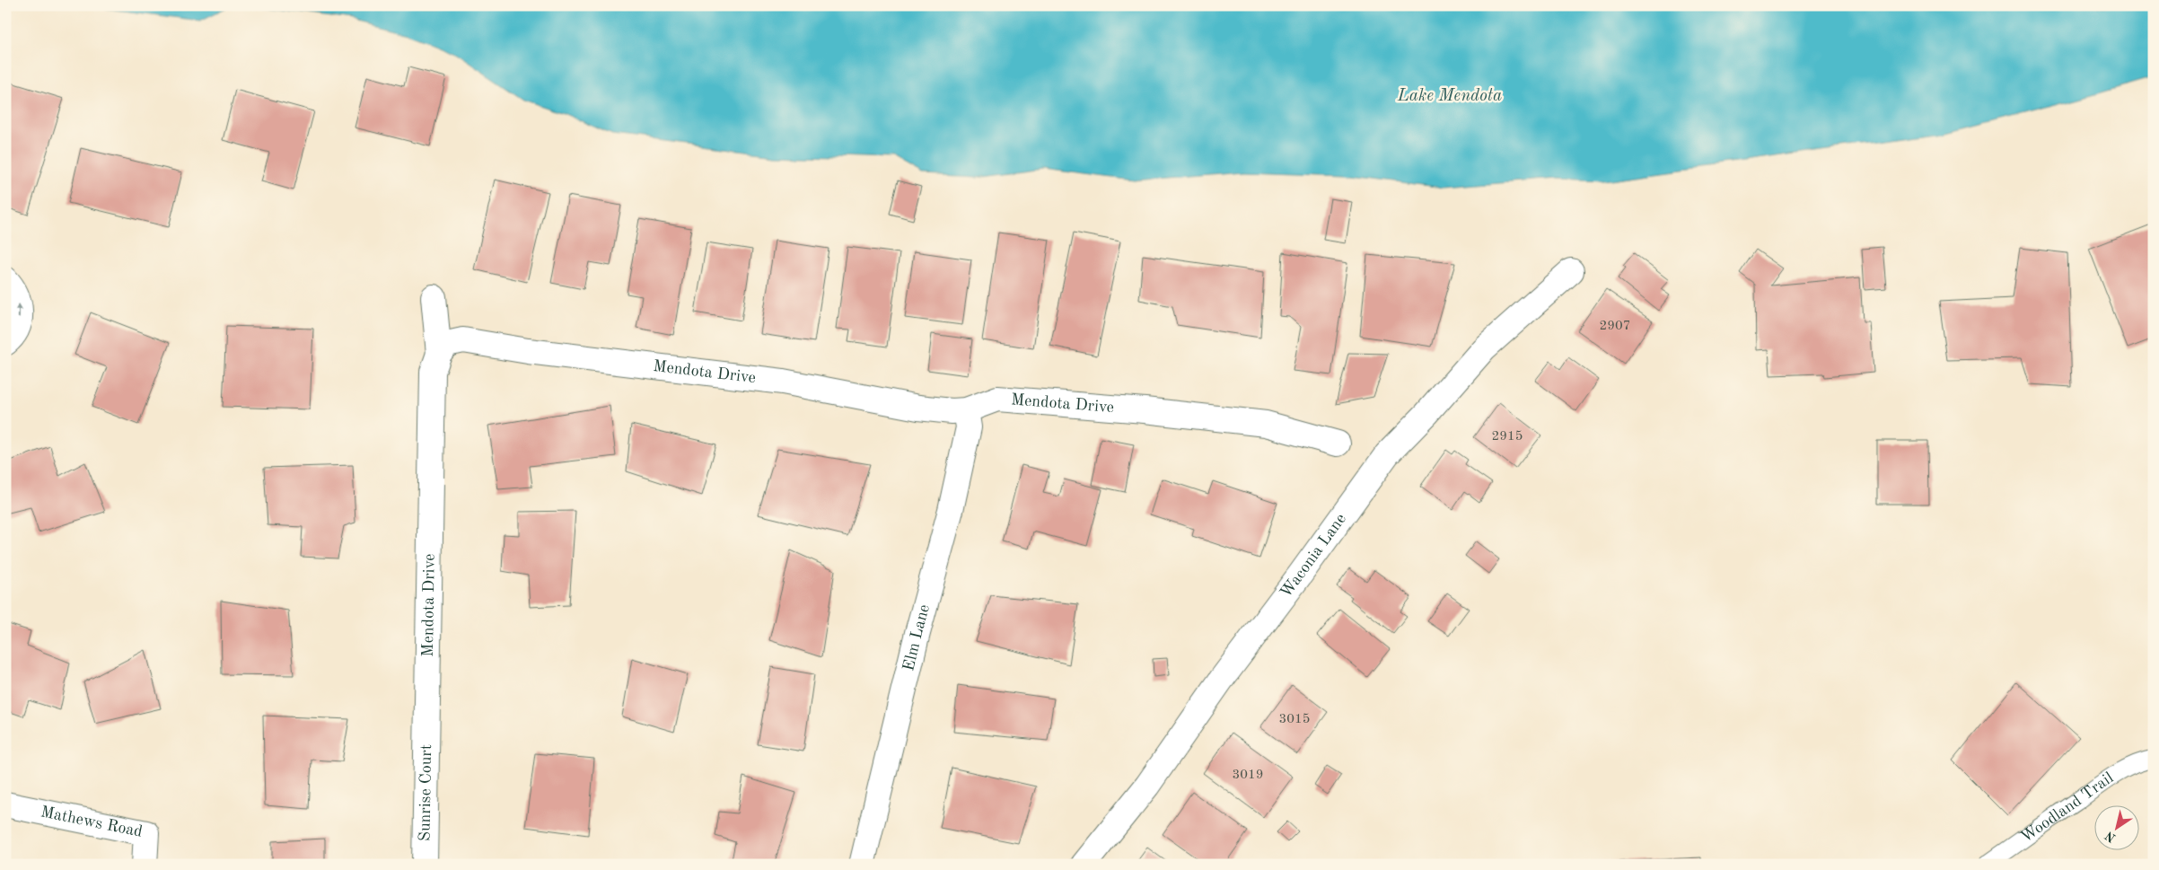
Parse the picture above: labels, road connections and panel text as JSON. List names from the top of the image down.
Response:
{
  "streets": {
    "street": [
      "Mendota Drive",
      "Waconia Lane",
      "Elm Lane",
      "Sunrise Court",
      "Mathews Road"
    ],
    "lane": ["Woodland Trail"]
  },
  "crossings": [
    ["Mendota Drive", "Elm Lane"],
    ["Mendota Drive", "Sunrise Court"]
  ],
  "water": ["Lake Mendota"],
  "house_numbers": [
    "2907",
    "2915",
    "3015",
    "3019"
  ],
  "north": "bottom left"
}
